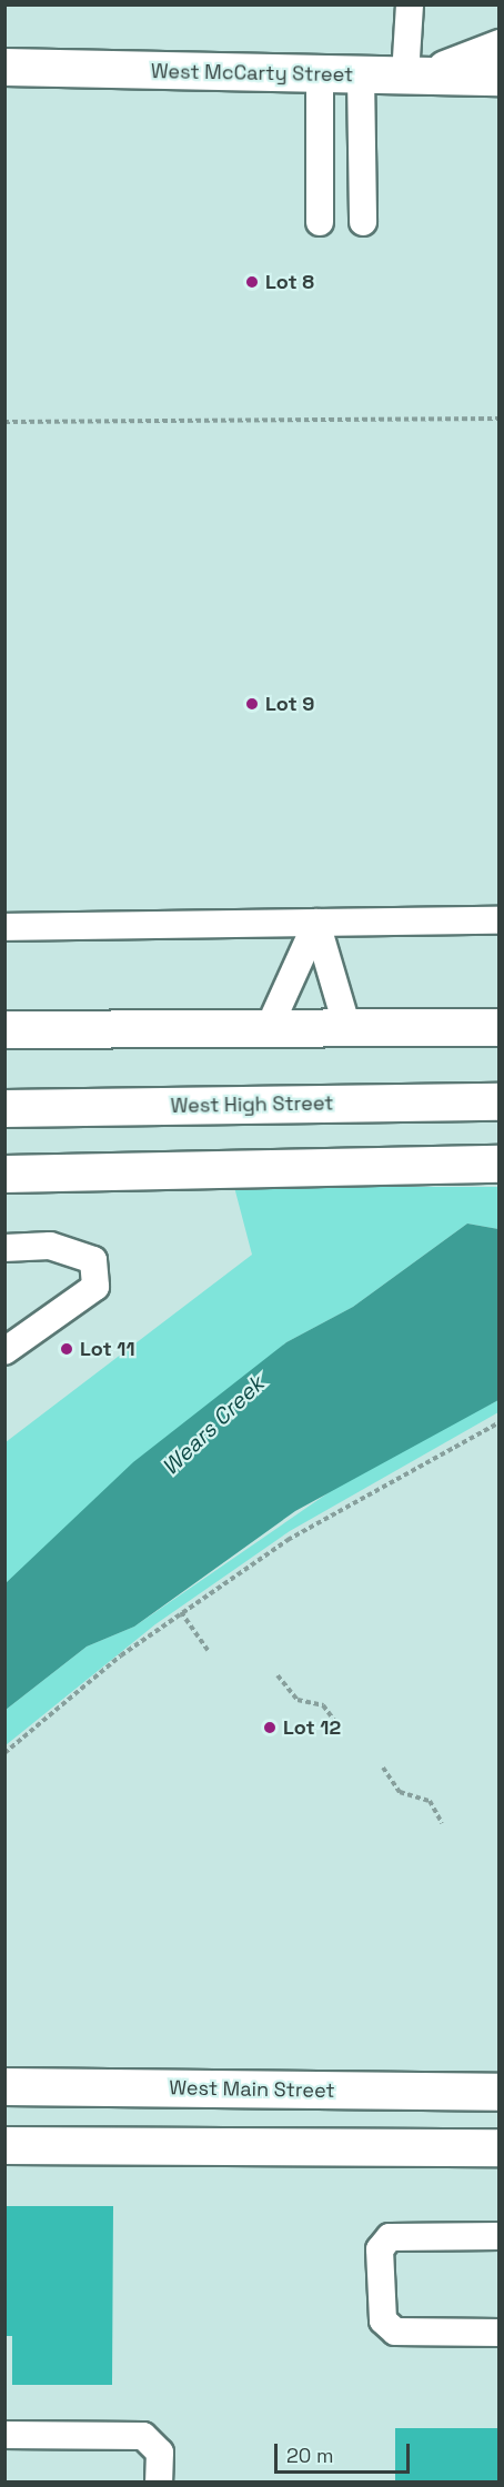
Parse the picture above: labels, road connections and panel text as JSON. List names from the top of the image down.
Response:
{
  "streets": {
    "street": ["West McCarty Street", "West High Street", "West Main Street"]
  },
  "water": ["Wears Creek"],
  "places": [
    "Lot 8",
    "Lot 9",
    "Lot 11",
    "Lot 12"
  ],
  "scale_bar": "20 m"
}
